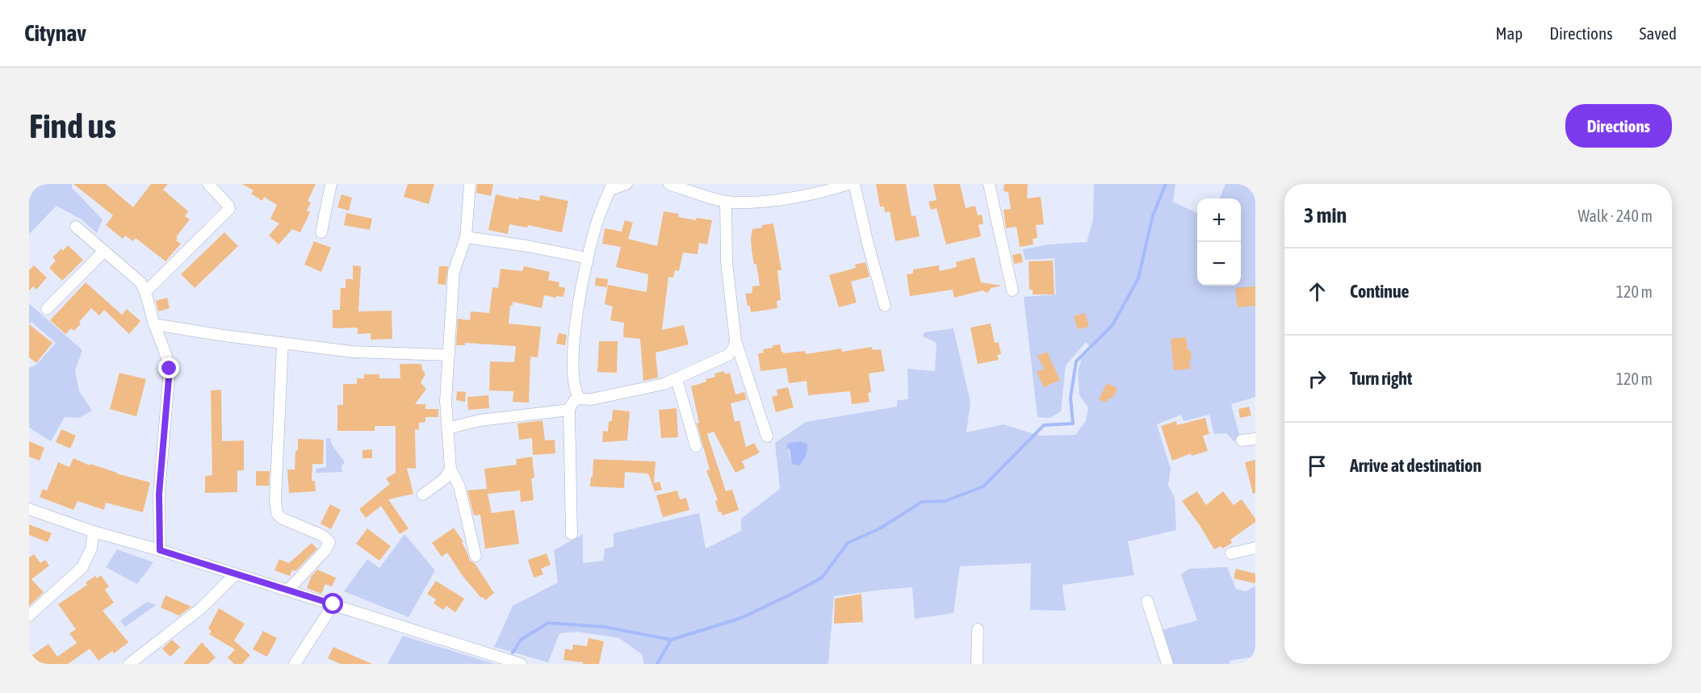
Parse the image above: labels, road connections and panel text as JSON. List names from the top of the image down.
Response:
{
  "page": {
    "header": "Citynav",
    "nav": ["Map", "Directions", "Saved"],
    "buttons": "Directions",
    "title": "Find us",
    "heading": ["3 min", "Walk · 240 m"],
    "map_buttons": ["+", "−"],
    "list": [
      ["Continue", "120 m"],
      ["Turn right", "120 m"],
      "Arrive at destination"
    ]
  }
}
